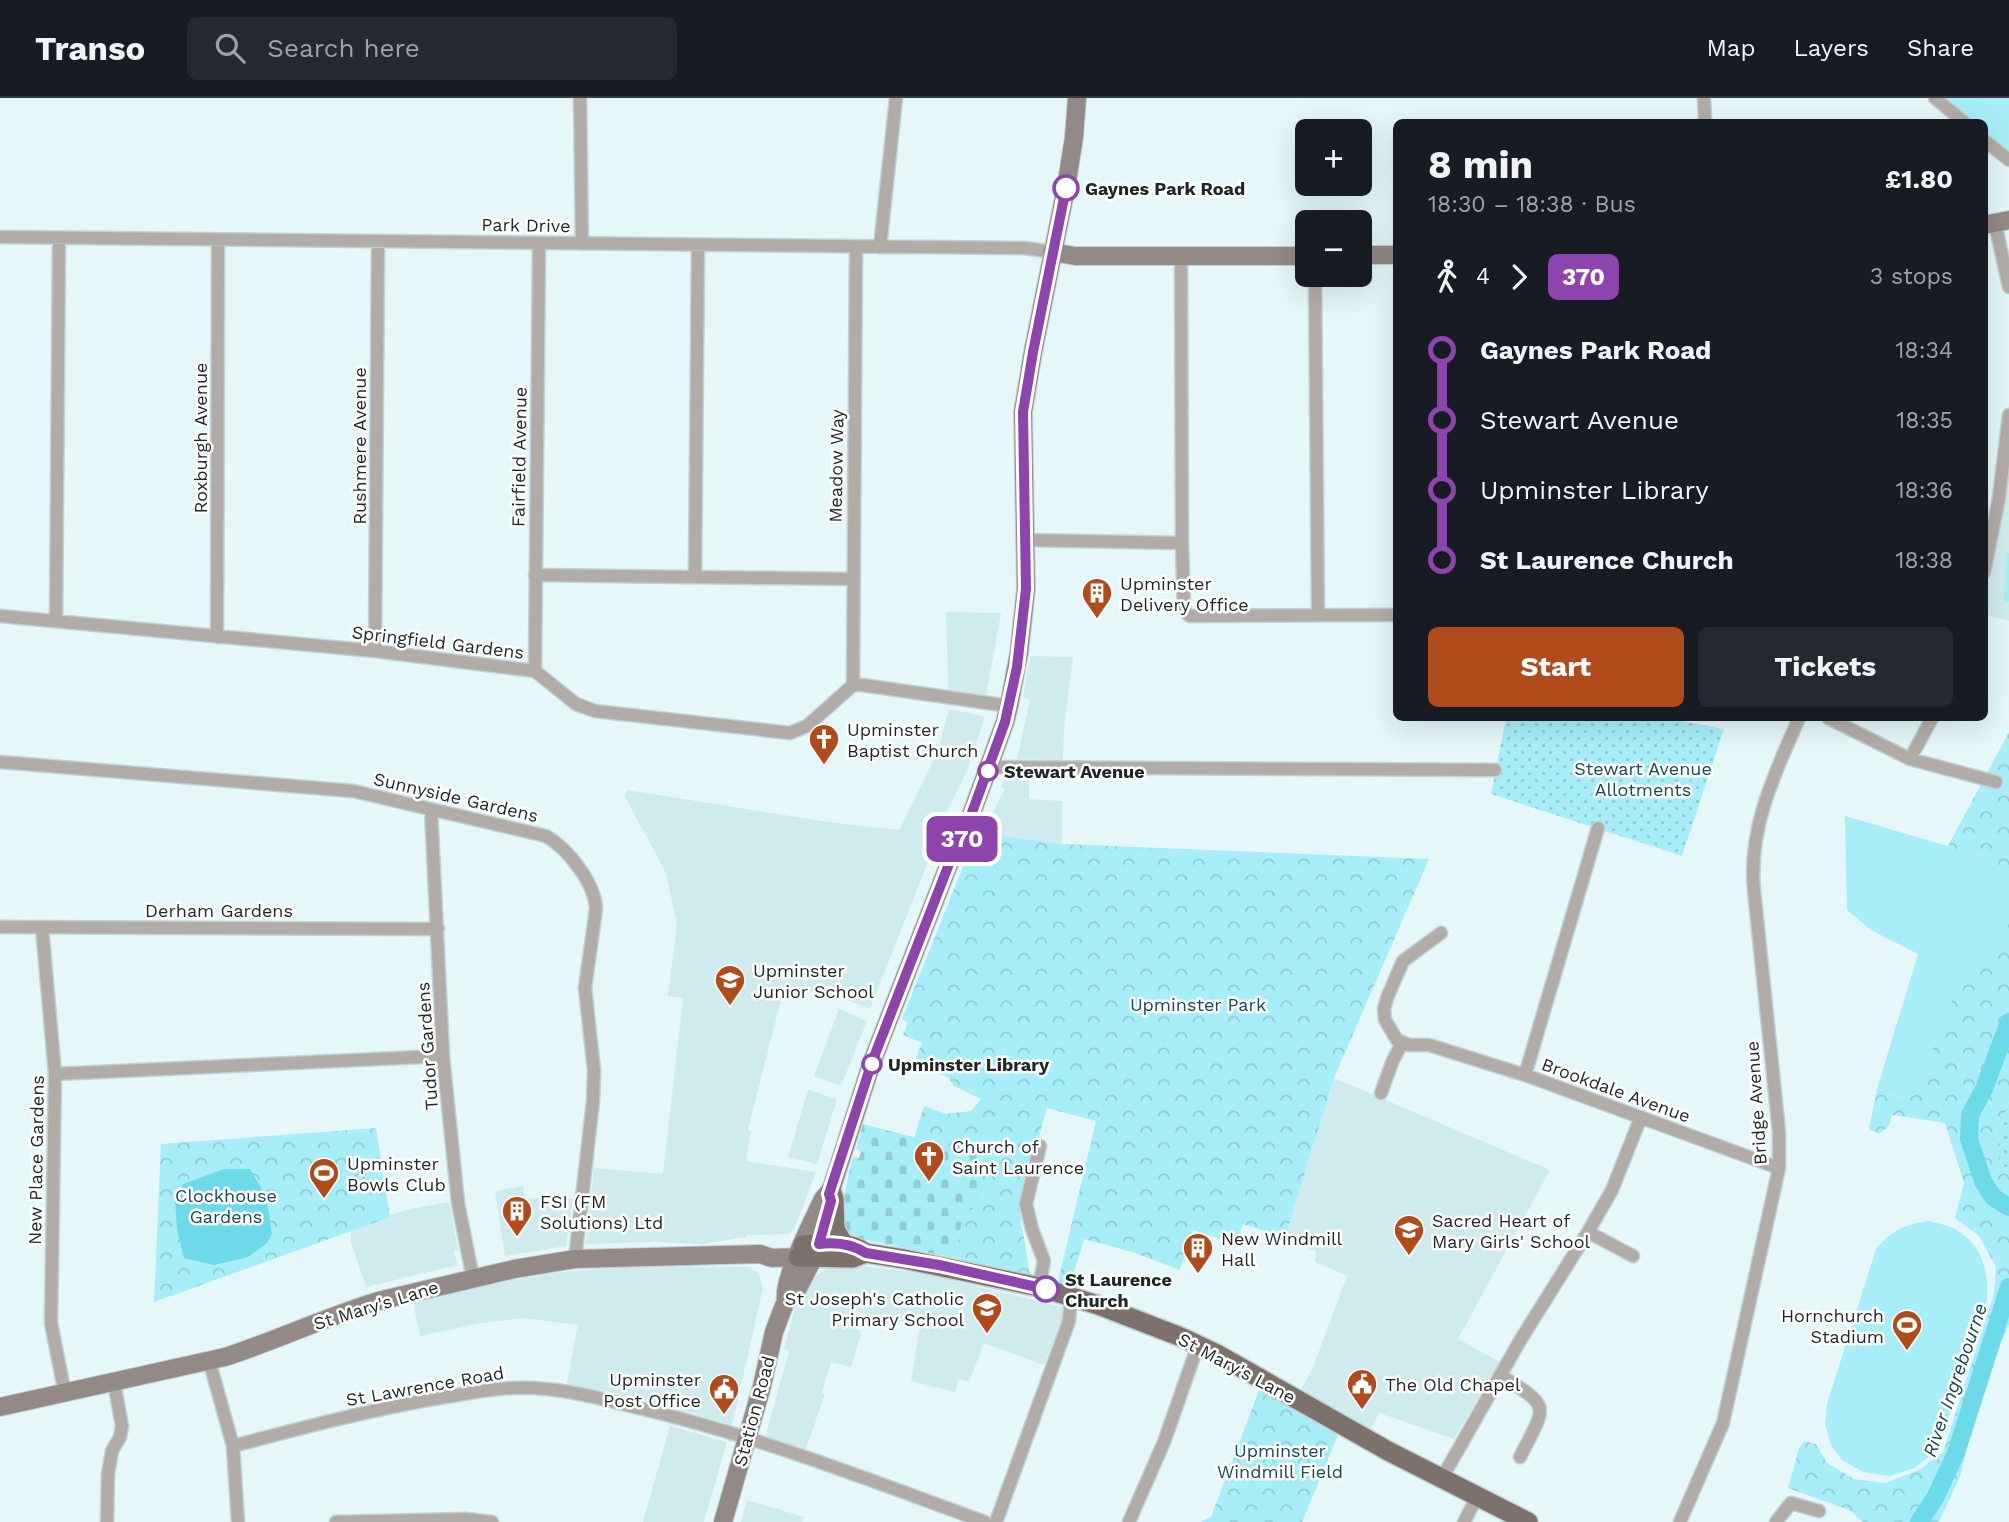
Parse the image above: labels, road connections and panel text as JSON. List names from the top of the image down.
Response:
{
  "streets": {
    "main road": ["St Mary's Lane", "Station Road"],
    "street": [
      "Park Drive",
      "Roxburgh Avenue",
      "Rushmere Avenue",
      "Fairfield Avenue",
      "Meadow Way",
      "Springfield Gardens",
      "Sunnyside Gardens",
      "Derham Gardens",
      "Tudor Gardens",
      "Brookdale Avenue",
      "Bridge Avenue",
      "New Place Gardens",
      "St Lawrence Road"
    ]
  },
  "crossings": [
    ["Park Drive", "Roxburgh Avenue"],
    ["Park Drive", "Rushmere Avenue"],
    ["Park Drive", "Fairfield Avenue"],
    ["Park Drive", "Meadow Way"],
    ["Park Drive", "Station Road"],
    ["Roxburgh Avenue", "Springfield Gardens"],
    ["Rushmere Avenue", "Springfield Gardens"],
    ["Fairfield Avenue", "Springfield Gardens"],
    ["Meadow Way", "Springfield Gardens"],
    ["Sunnyside Gardens", "Tudor Gardens"],
    ["Sunnyside Gardens", "St Mary's Lane"],
    ["Derham Gardens", "Tudor Gardens"],
    ["Derham Gardens", "New Place Gardens"],
    ["Tudor Gardens", "St Mary's Lane"],
    ["Brookdale Avenue", "Bridge Avenue"],
    ["New Place Gardens", "St Mary's Lane"],
    ["St Mary's Lane", "Station Road"],
    ["St Lawrence Road", "Station Road"]
  ],
  "water": ["River Ingrebourne"],
  "parks": [
    "Stewart Avenue Allotments",
    "Upminster Park",
    "Clockhouse Gardens",
    "Upminster Windmill Field"
  ],
  "places": {
    "other": [
      "Gaynes Park Road",
      "Stewart Avenue",
      "Upminster Library",
      "St Laurence Church"
    ],
    "building": ["Upminster Delivery Office", "FSI (FM Solutions) Ltd", "New Windmill Hall"],
    "church": ["Upminster Baptist Church", "Church of Saint Laurence"],
    "school or university": ["Upminster Junior School", "Sacred Heart of Mary Girls' School", "St Joseph's Catholic Primary School"],
    "sports": ["Upminster Bowls Club", "Hornchurch Stadium"],
    "public building": ["The Old Chapel", "Upminster Post Office"]
  },
  "lines": ["bus line 370"],
  "page": {
    "header": "Transo",
    "search": "Search here",
    "nav": ["Map", "Layers", "Share"],
    "on_map": "370",
    "map_buttons": ["+", "−"],
    "heading": ["8 min", "18:30 – 18:38 · Bus", "£1.80"],
    "legs": ["4", "370", "3 stops"],
    "list": [
      {
        "name": "Gaynes Park Road",
        "value": "18:34"
      },
      {
        "name": "Stewart Avenue",
        "value": "18:35"
      },
      {
        "name": "Upminster Library",
        "value": "18:36"
      },
      {
        "name": "St Laurence Church",
        "value": "18:38"
      }
    ],
    "buttons": ["Start", "Tickets"]
  }
}
